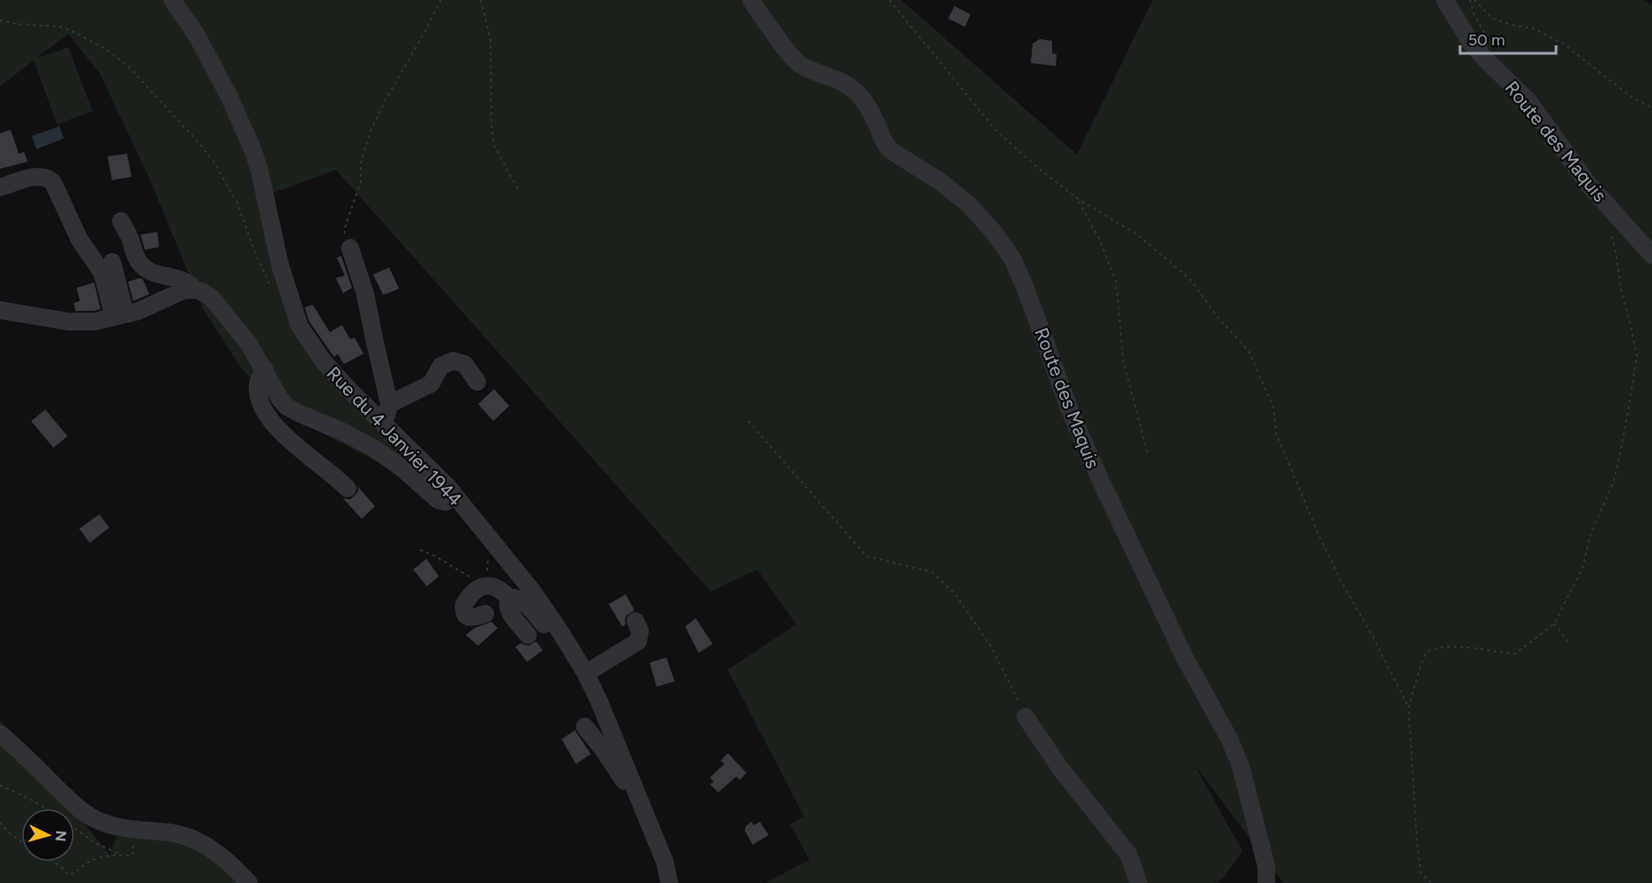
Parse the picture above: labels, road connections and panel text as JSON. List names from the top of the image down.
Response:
{
  "streets": {
    "street": ["Route des Maquis", "Rue du 4 Janvier 1944"]
  },
  "scale_bar": "50 m",
  "north": "right"
}
